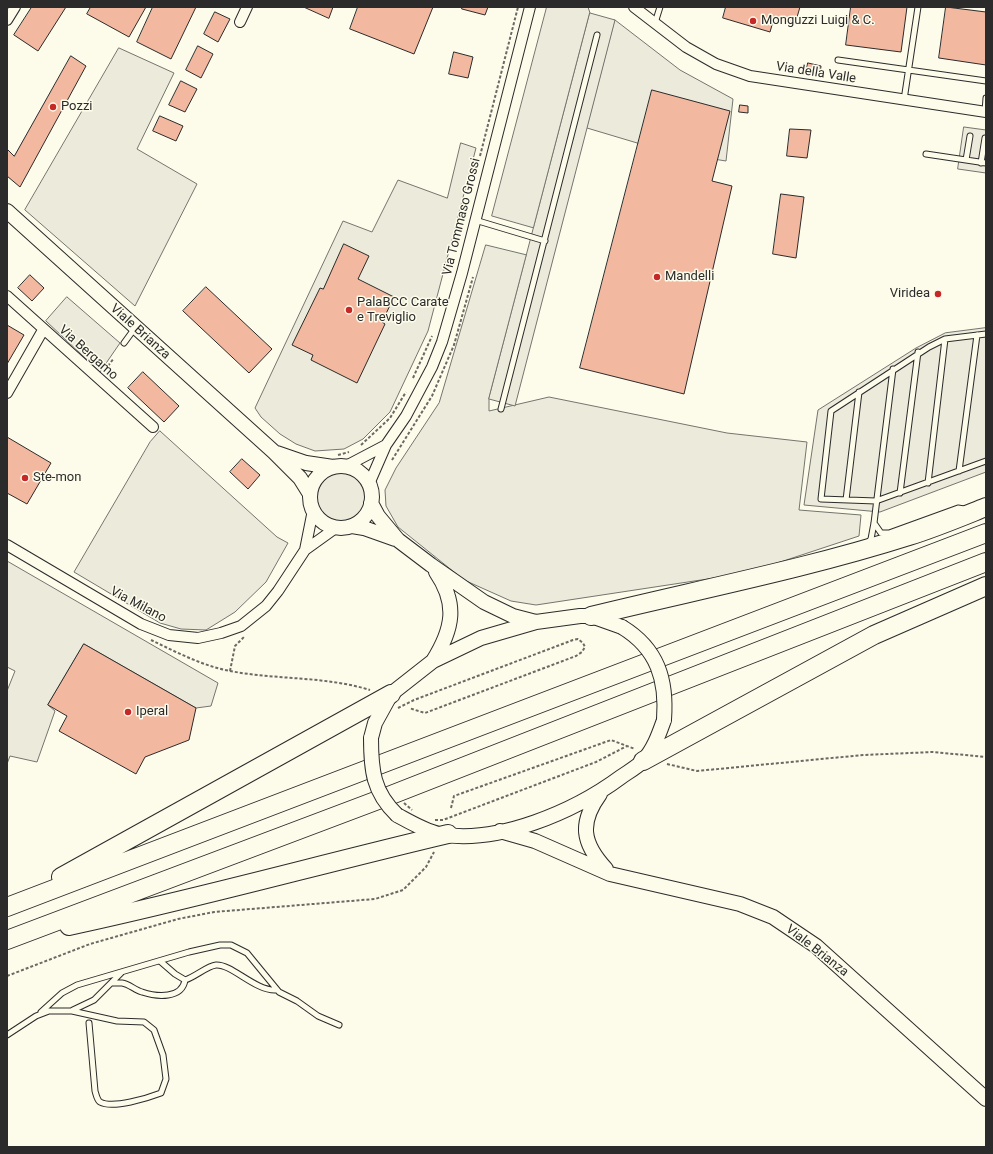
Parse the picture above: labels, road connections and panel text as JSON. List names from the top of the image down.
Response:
{
  "streets": {
    "main road": ["Viale Brianza"],
    "street": [
      "Via della Valle",
      "Via Tommaso Grossi",
      "Via Bergamo",
      "Via Milano"
    ]
  },
  "crossings": [
    ["Via Tommaso Grossi", "Viale Brianza"],
    ["Via Tommaso Grossi", "Via Milano"],
    ["Viale Brianza", "Via Milano"]
  ],
  "places": [
    "Monguzzi Luigi & C.",
    "Pozzi",
    "Mandelli",
    "Viridea",
    "PalaBCC Carate e Treviglio",
    "Ste-mon",
    "Iperal"
  ]
}
